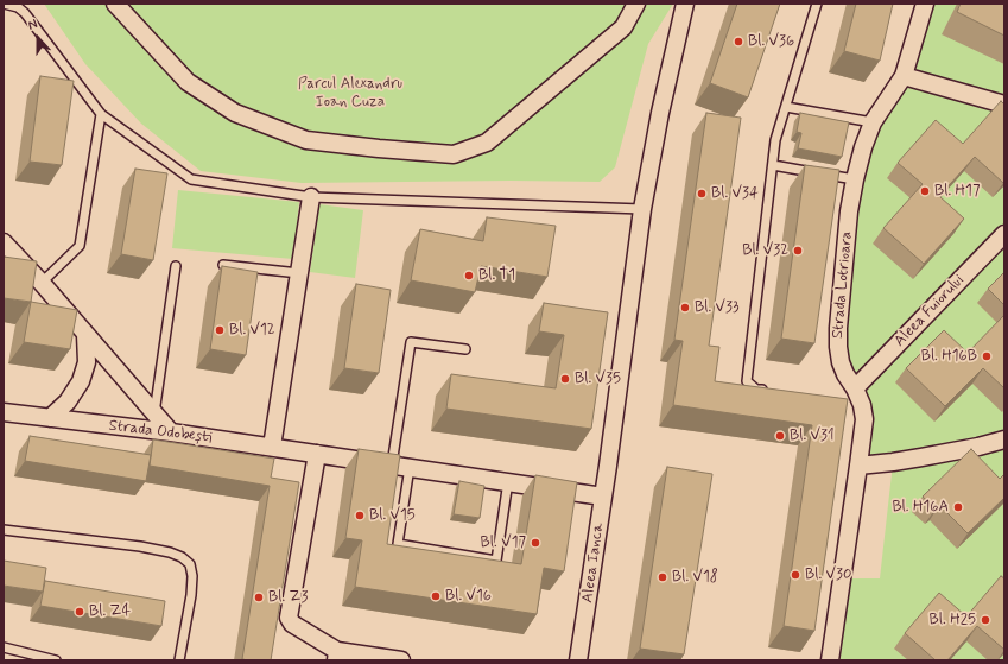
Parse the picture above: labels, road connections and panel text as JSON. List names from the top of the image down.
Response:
{
  "streets": {
    "street": [
      "Strada Lotrioara",
      "Aleea Fuiorului",
      "Strada Odobești",
      "Aleea Ianca"
    ]
  },
  "crossings": [
    ["Strada Lotrioara", "Aleea Fuiorului"],
    ["Strada Odobești", "Aleea Ianca"]
  ],
  "parks": ["Parcul Alexandru Ioan Cuza"],
  "places": [
    "Bl. V36",
    "Bl. H17",
    "Bl. V34",
    "Bl. V32",
    "Bl. T1",
    "Bl. V33",
    "Bl. V12",
    "Bl. H16B",
    "Bl. V35",
    "Bl. V31",
    "Bl. H16A",
    "Bl. V15",
    "Bl. V17",
    "Bl. V30",
    "Bl. V18",
    "Bl. V16",
    "Bl. Z3",
    "Bl. Z4",
    "Bl. H25"
  ],
  "north": "top"
}
